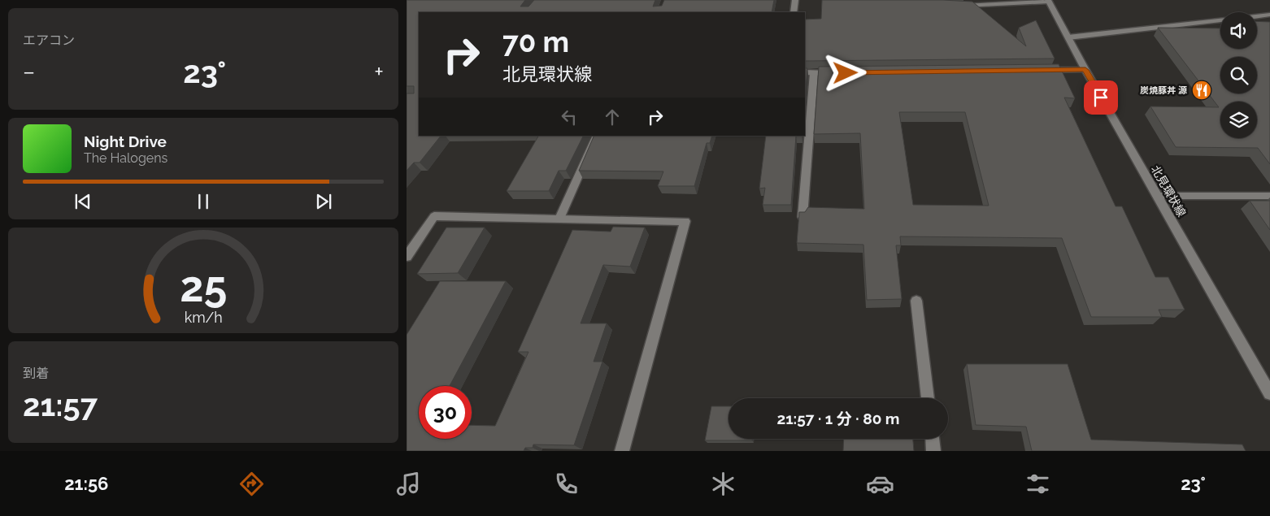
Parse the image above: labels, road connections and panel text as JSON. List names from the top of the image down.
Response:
{
  "streets": {
    "street": ["北見環状線"]
  },
  "places": {
    "restaurant": ["炭焼豚丼 源"]
  },
  "page": {
    "tile": [
      "エアコン",
      ["到着", "21:57"]
    ],
    "turn": ["70 m", "北見環状線"],
    "heat": ["−", "23°", "+"],
    "song": ["Night Drive", "The Halogens"],
    "limit": "30",
    "trip": "21:57 · 1 分 · 80 m",
    "tabs": ["21:56", "23°"],
    "gauge": ["25", "km/h"]
  }
}
